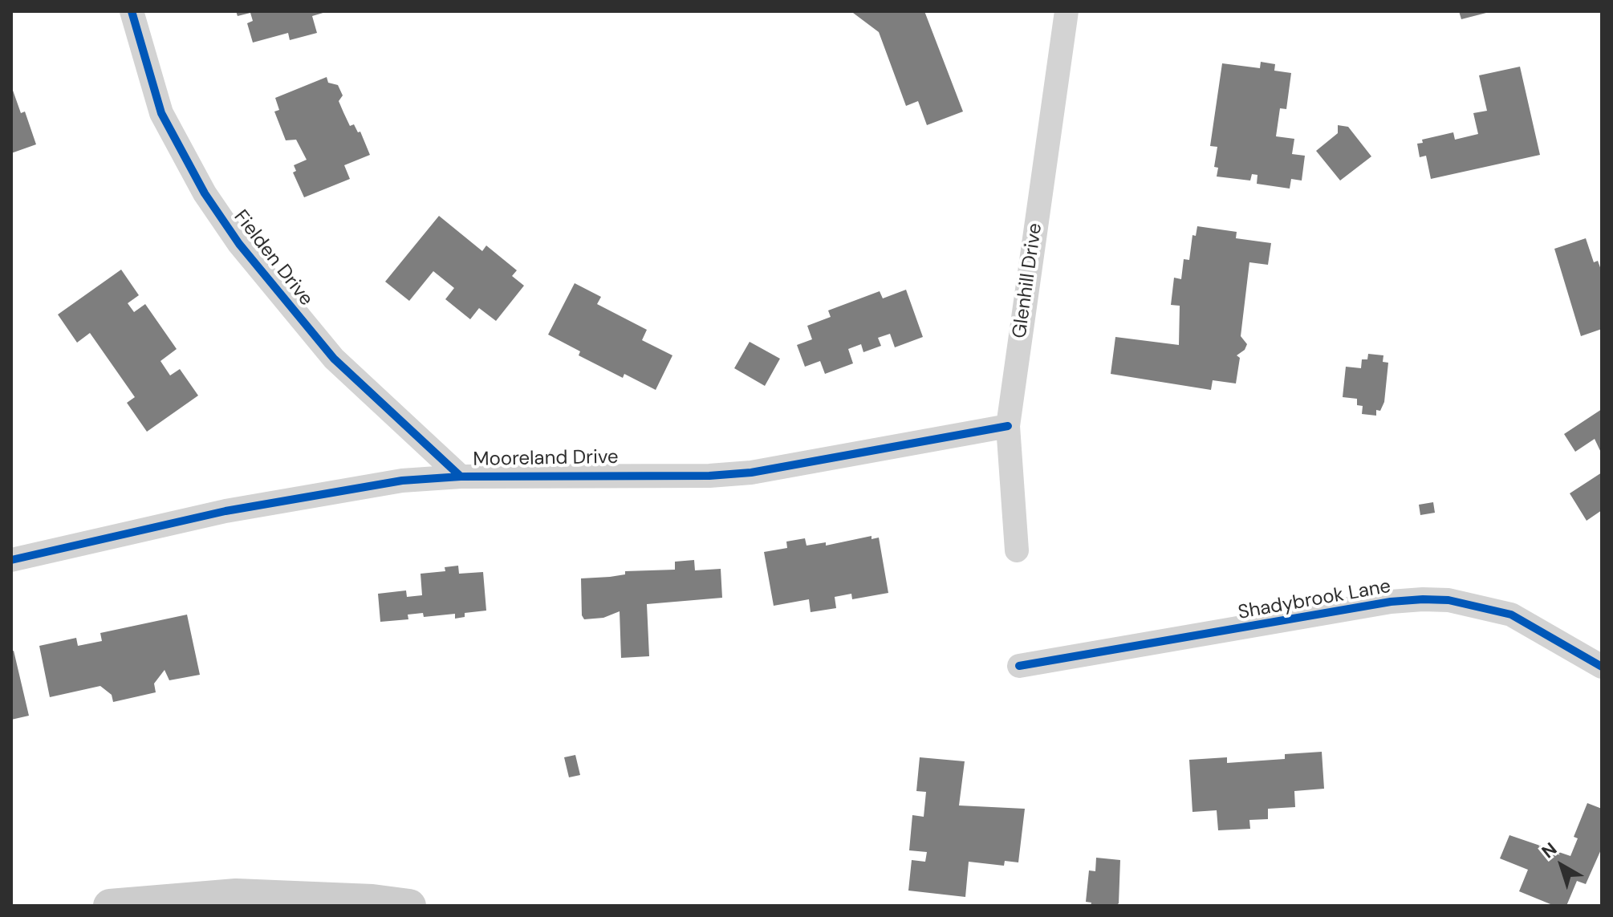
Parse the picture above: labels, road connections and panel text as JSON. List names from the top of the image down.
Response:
{
  "streets": {
    "street": [
      "Fielden Drive",
      "Glenhill Drive",
      "Mooreland Drive",
      "Shadybrook Lane"
    ]
  },
  "crossings": [
    ["Fielden Drive", "Mooreland Drive"],
    ["Glenhill Drive", "Mooreland Drive"]
  ],
  "north": "top left"
}
